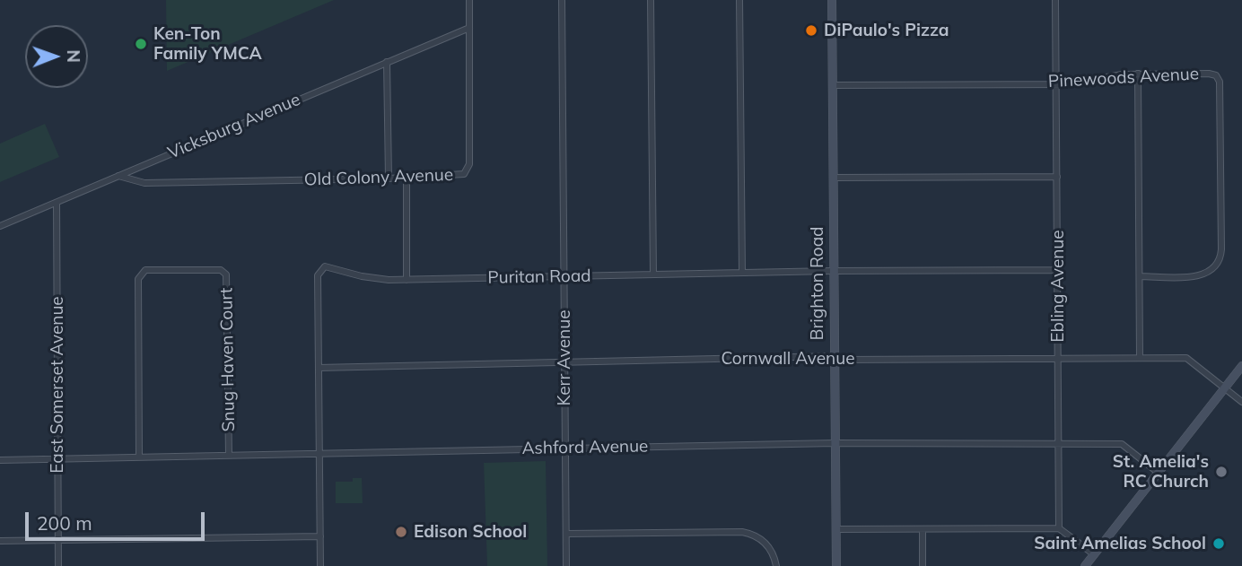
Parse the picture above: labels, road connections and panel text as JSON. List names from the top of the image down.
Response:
{
  "streets": {
    "street": [
      "Pinewoods Avenue",
      "Vicksburg Avenue",
      "Old Colony Avenue",
      "Puritan Road",
      "Brighton Road",
      "Ebling Avenue",
      "Kerr Avenue",
      "Cornwall Avenue",
      "Snug Haven Court",
      "East Somerset Avenue",
      "Ashford Avenue"
    ]
  },
  "crossings": [
    ["Pinewoods Avenue", "Brighton Road"],
    ["Pinewoods Avenue", "Ebling Avenue"],
    ["Vicksburg Avenue", "Old Colony Avenue"],
    ["Vicksburg Avenue", "East Somerset Avenue"],
    ["Puritan Road", "Brighton Road"],
    ["Puritan Road", "Ebling Avenue"],
    ["Puritan Road", "Kerr Avenue"],
    ["Puritan Road", "Cornwall Avenue"],
    ["Puritan Road", "Ashford Avenue"],
    ["Brighton Road", "Cornwall Avenue"],
    ["Brighton Road", "Ashford Avenue"],
    ["Ebling Avenue", "Cornwall Avenue"],
    ["Ebling Avenue", "Ashford Avenue"],
    ["Kerr Avenue", "Cornwall Avenue"],
    ["Kerr Avenue", "Ashford Avenue"],
    ["Snug Haven Court", "Ashford Avenue"],
    ["East Somerset Avenue", "Ashford Avenue"]
  ],
  "places": [
    "DiPaulo's Pizza",
    "Ken-Ton Family YMCA",
    "St. Amelia's RC Church",
    "Edison School",
    "Saint Amelias School"
  ],
  "scale_bar": "200 m",
  "north": "right"
}
